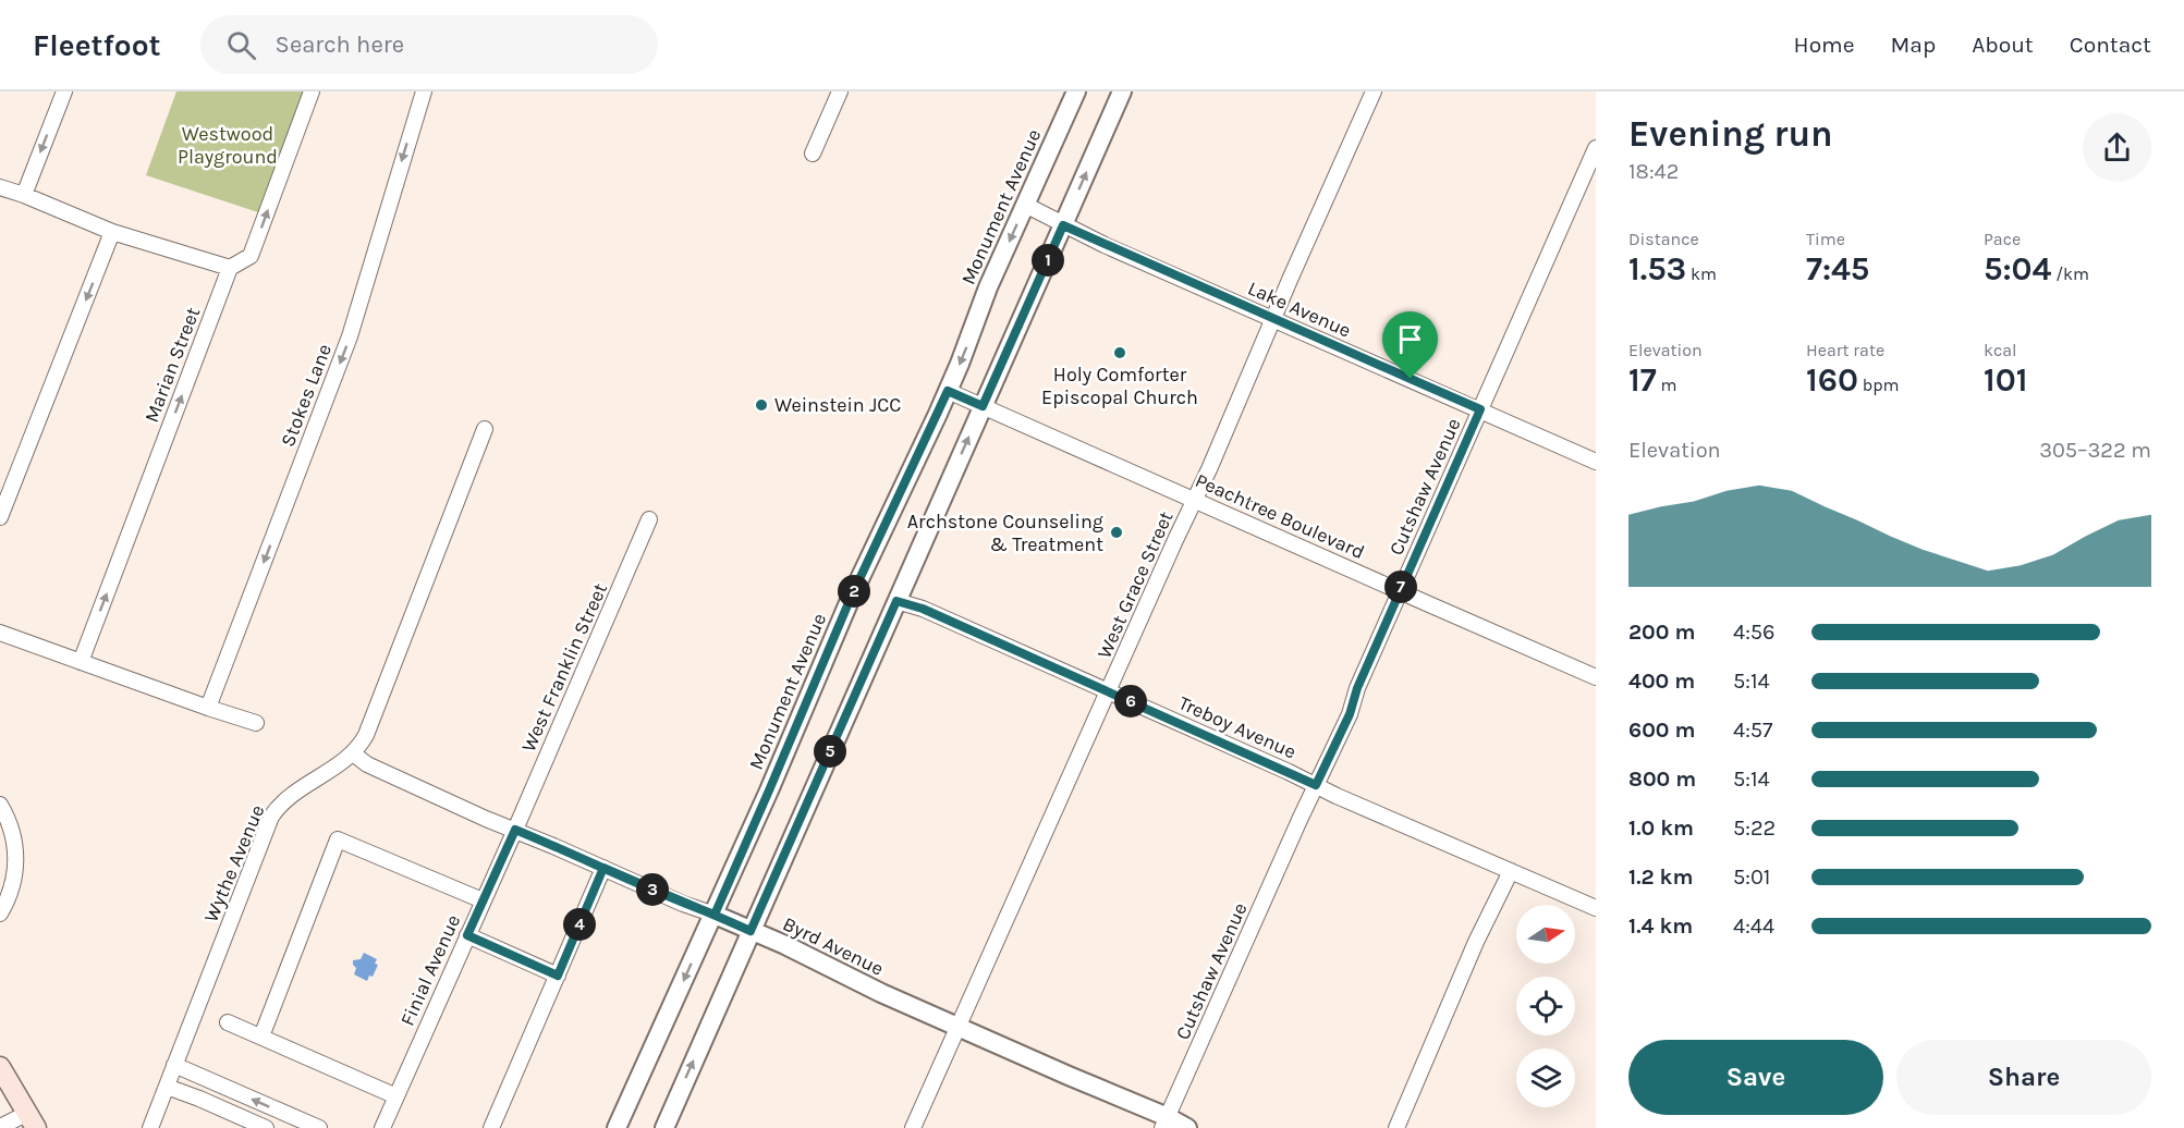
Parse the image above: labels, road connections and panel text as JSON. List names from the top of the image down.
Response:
{
  "streets": {
    "street": [
      "Monument Avenue",
      "Lake Avenue",
      "Marian Street",
      "Stokes Lane",
      "Cutshaw Avenue",
      "Peachtree Boulevard",
      "West Grace Street",
      "West Franklin Street",
      "Treboy Avenue",
      "Wythe Avenue",
      "Byrd Avenue",
      "Finial Avenue"
    ]
  },
  "crossings": [
    ["Monument Avenue", "Lake Avenue"],
    ["Monument Avenue", "Peachtree Boulevard"],
    ["Monument Avenue", "Byrd Avenue"],
    ["Lake Avenue", "Cutshaw Avenue"],
    ["Lake Avenue", "West Grace Street"],
    ["Cutshaw Avenue", "Peachtree Boulevard"],
    ["Cutshaw Avenue", "Treboy Avenue"],
    ["Cutshaw Avenue", "Byrd Avenue"],
    ["Peachtree Boulevard", "West Grace Street"],
    ["West Grace Street", "Treboy Avenue"],
    ["West Grace Street", "Byrd Avenue"],
    ["West Franklin Street", "Byrd Avenue"],
    ["West Franklin Street", "Finial Avenue"],
    ["Wythe Avenue", "Byrd Avenue"],
    ["Byrd Avenue", "Finial Avenue"]
  ],
  "one_way": ["Stokes Lane"],
  "parks": ["Westwood Playground"],
  "places": ["Holy Comforter Episcopal Church", "Weinstein JCC", "Archstone Counseling & Treatment"],
  "north": "right",
  "page": {
    "header": "Fleetfoot",
    "search": "Search here",
    "nav": [
      "Home",
      "Map",
      "About",
      "Contact"
    ],
    "heading": ["Evening run", "18:42"],
    "stats": [
      ["Distance", "1.53 km"],
      ["Time", "7:45"],
      ["Pace", "5:04 /km"],
      ["Elevation", "17 m"],
      ["Heart rate", "160 bpm"],
      ["kcal", "101"]
    ],
    "pins": [
      "1",
      "7",
      "2",
      "6",
      "5",
      "3",
      "4"
    ],
    "chart": ["Elevation", "305–322 m"],
    "list": [
      {
        "name": "200 m",
        "note": "4:56"
      },
      {
        "name": "400 m",
        "note": "5:14"
      },
      {
        "name": "600 m",
        "note": "4:57"
      },
      {
        "name": "800 m",
        "note": "5:14"
      },
      {
        "name": "1.0 km",
        "note": "5:22"
      },
      {
        "name": "1.2 km",
        "note": "5:01"
      },
      {
        "name": "1.4 km",
        "note": "4:44"
      }
    ],
    "buttons": ["Save", "Share"]
  }
}
